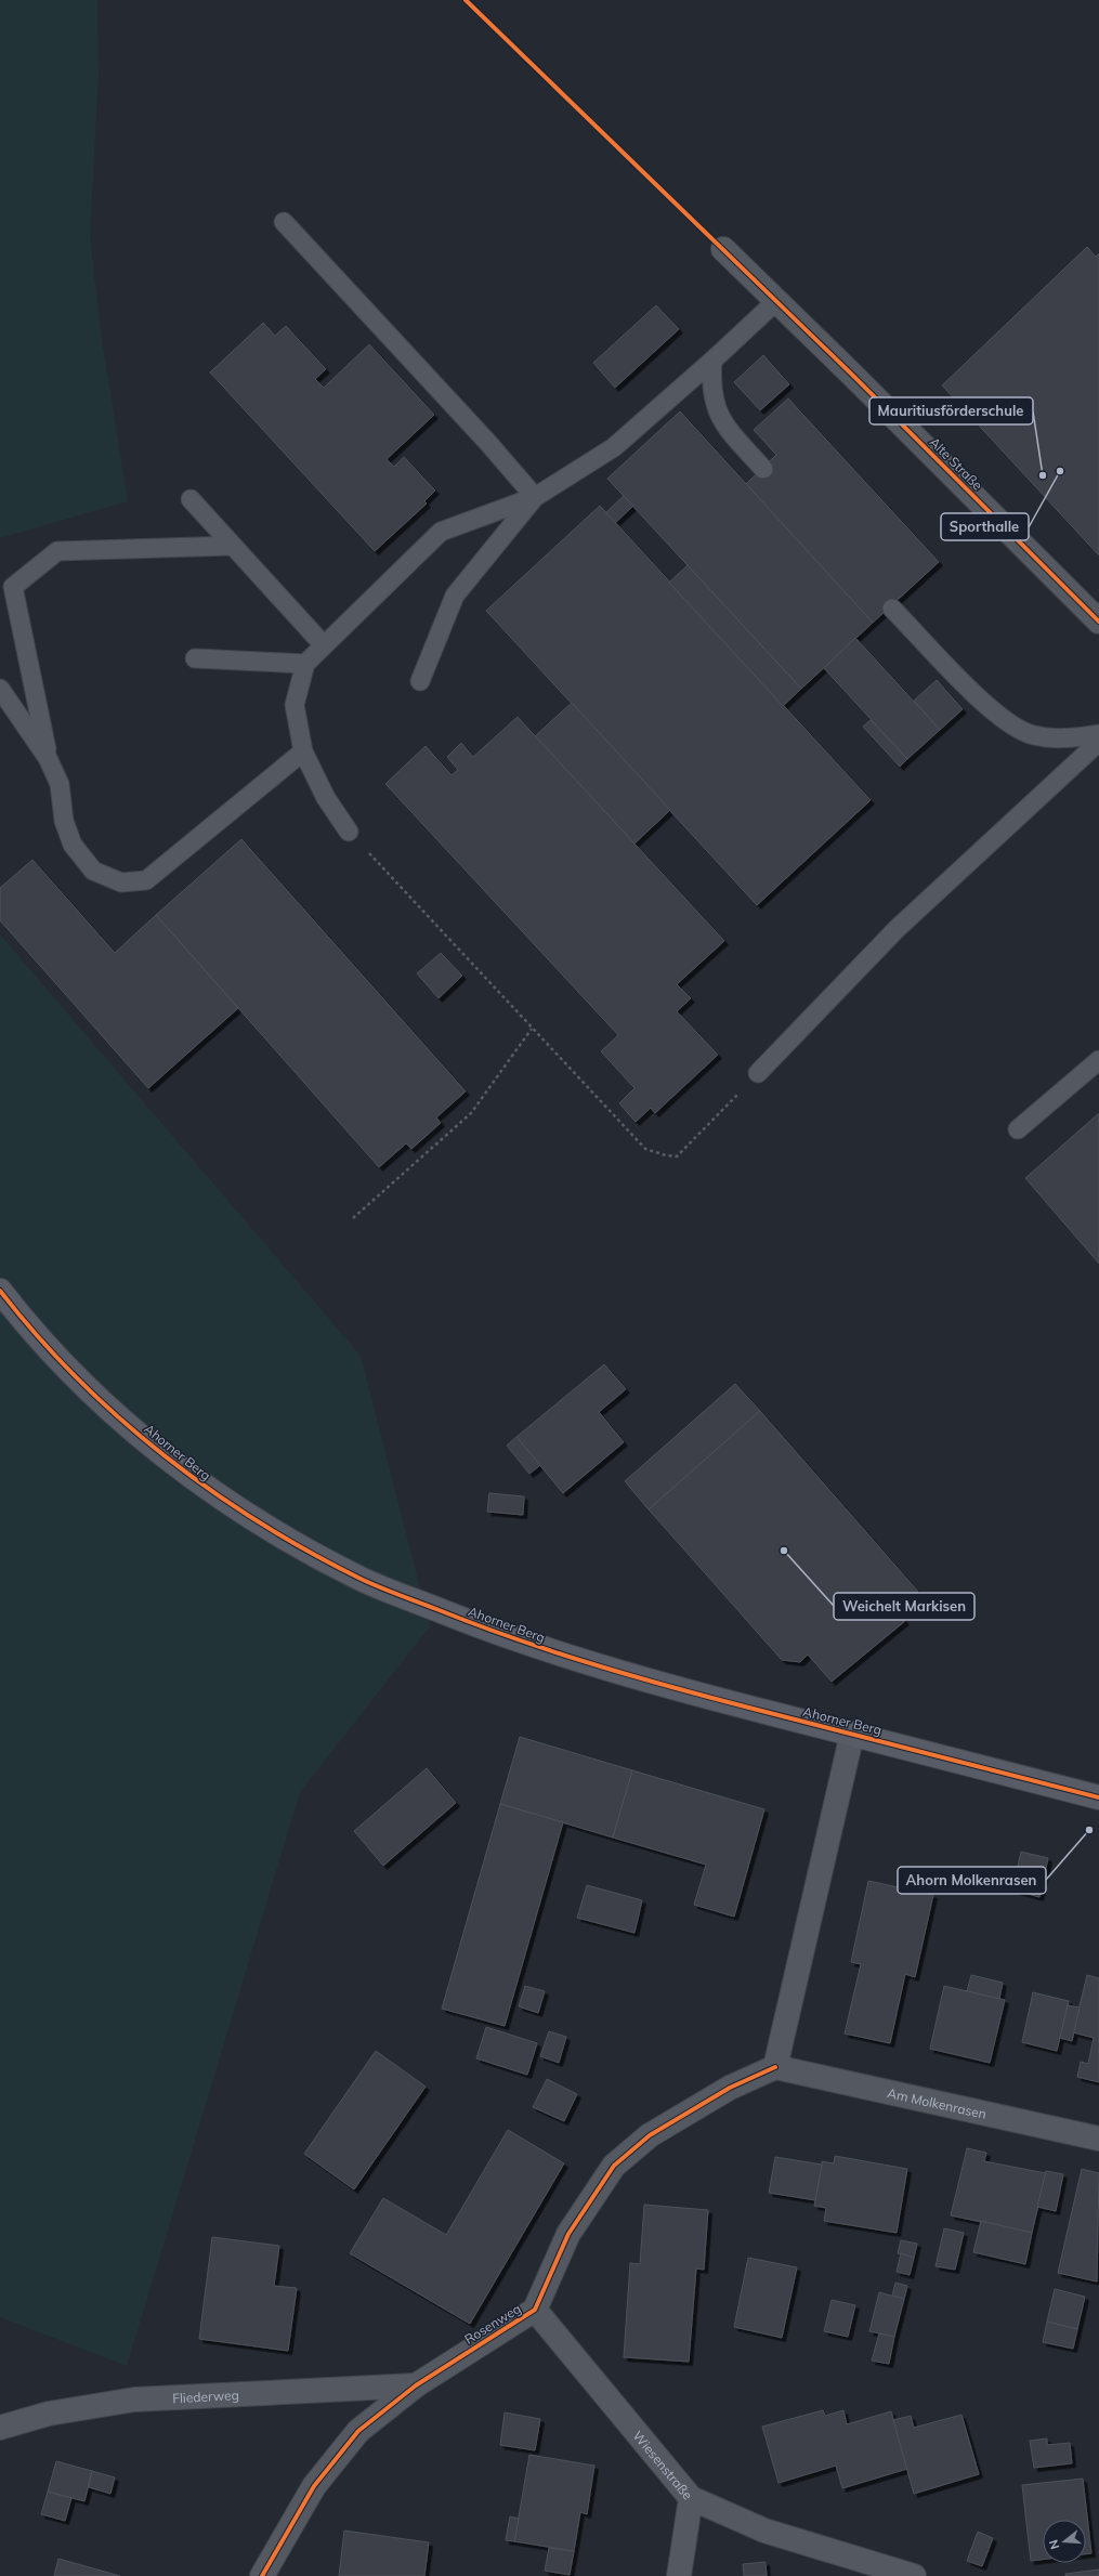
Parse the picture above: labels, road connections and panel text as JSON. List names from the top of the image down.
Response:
{
  "streets": {
    "street": [
      "Alte Straße",
      "Ahorner Berg",
      "Am Molkenrasen",
      "Rosenweg",
      "Fliederweg",
      "Wiesenstraße"
    ]
  },
  "crossings": [
    ["Am Molkenrasen", "Rosenweg"],
    ["Rosenweg", "Fliederweg"],
    ["Rosenweg", "Wiesenstraße"]
  ],
  "places": [
    "Sporthalle",
    "Mauritiusförderschule",
    "Weichelt Markisen",
    "Ahorn Molkenrasen"
  ],
  "north": "left"
}
